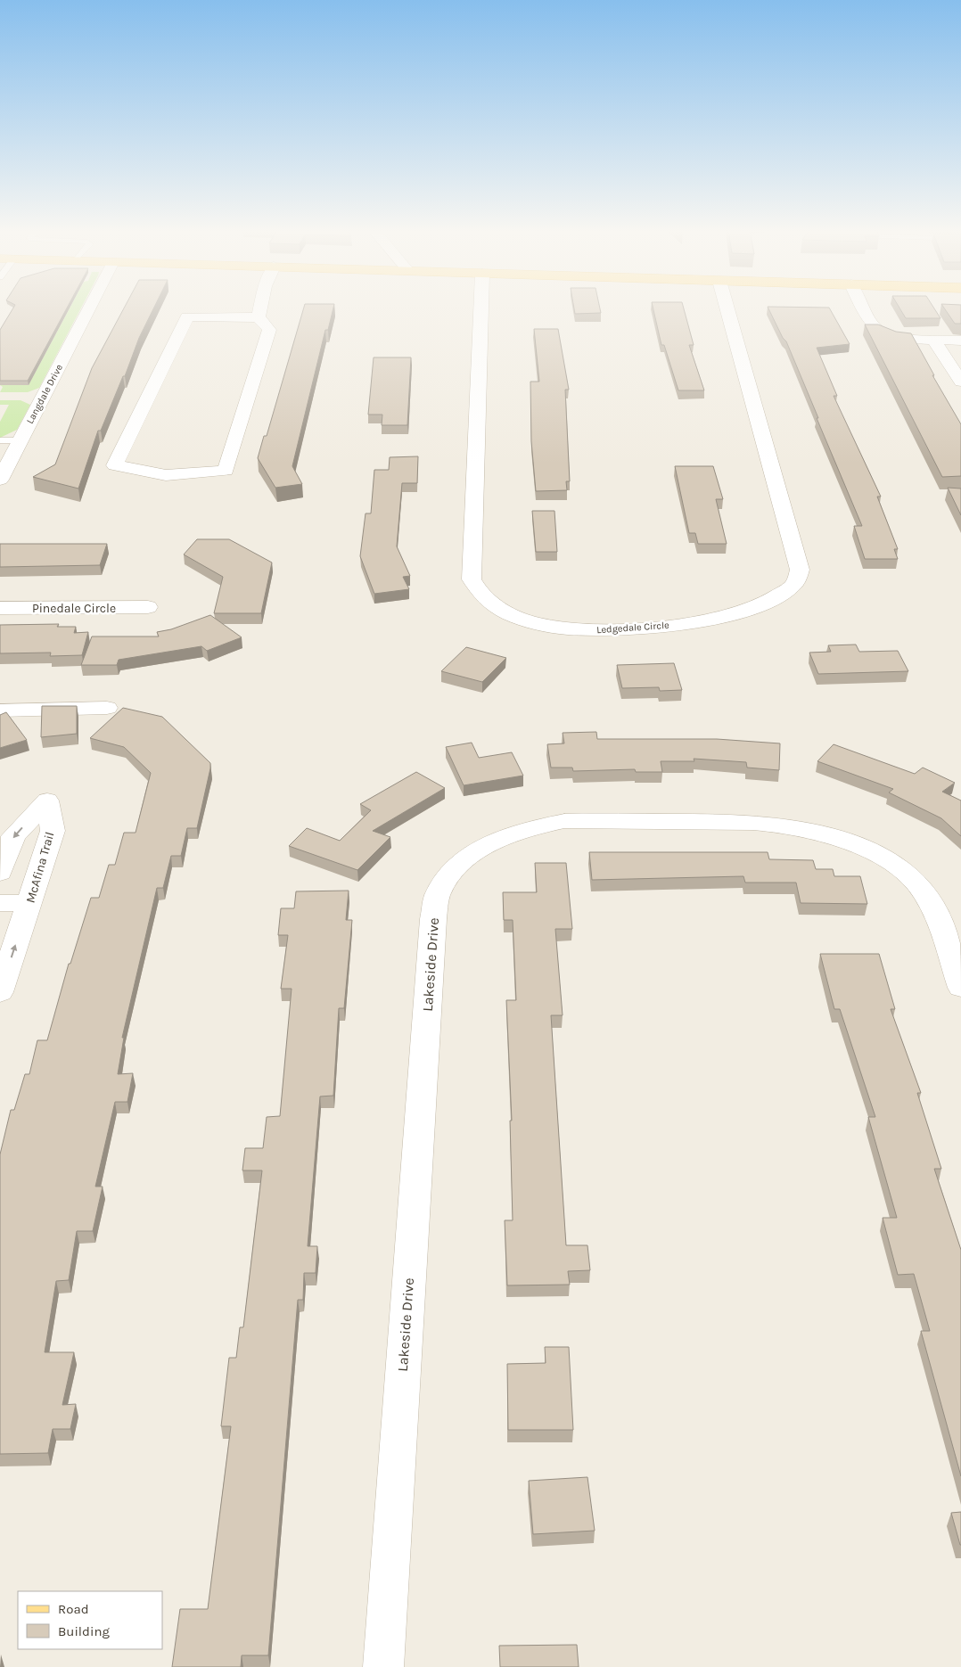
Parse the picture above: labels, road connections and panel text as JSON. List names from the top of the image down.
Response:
{
  "streets": {
    "street": [
      "Langdale Drive",
      "Pinedale Circle",
      "Ledgedale Circle",
      "McAfina Trail",
      "Lakeside Drive"
    ]
  },
  "legend": ["Road", "Building"]
}
